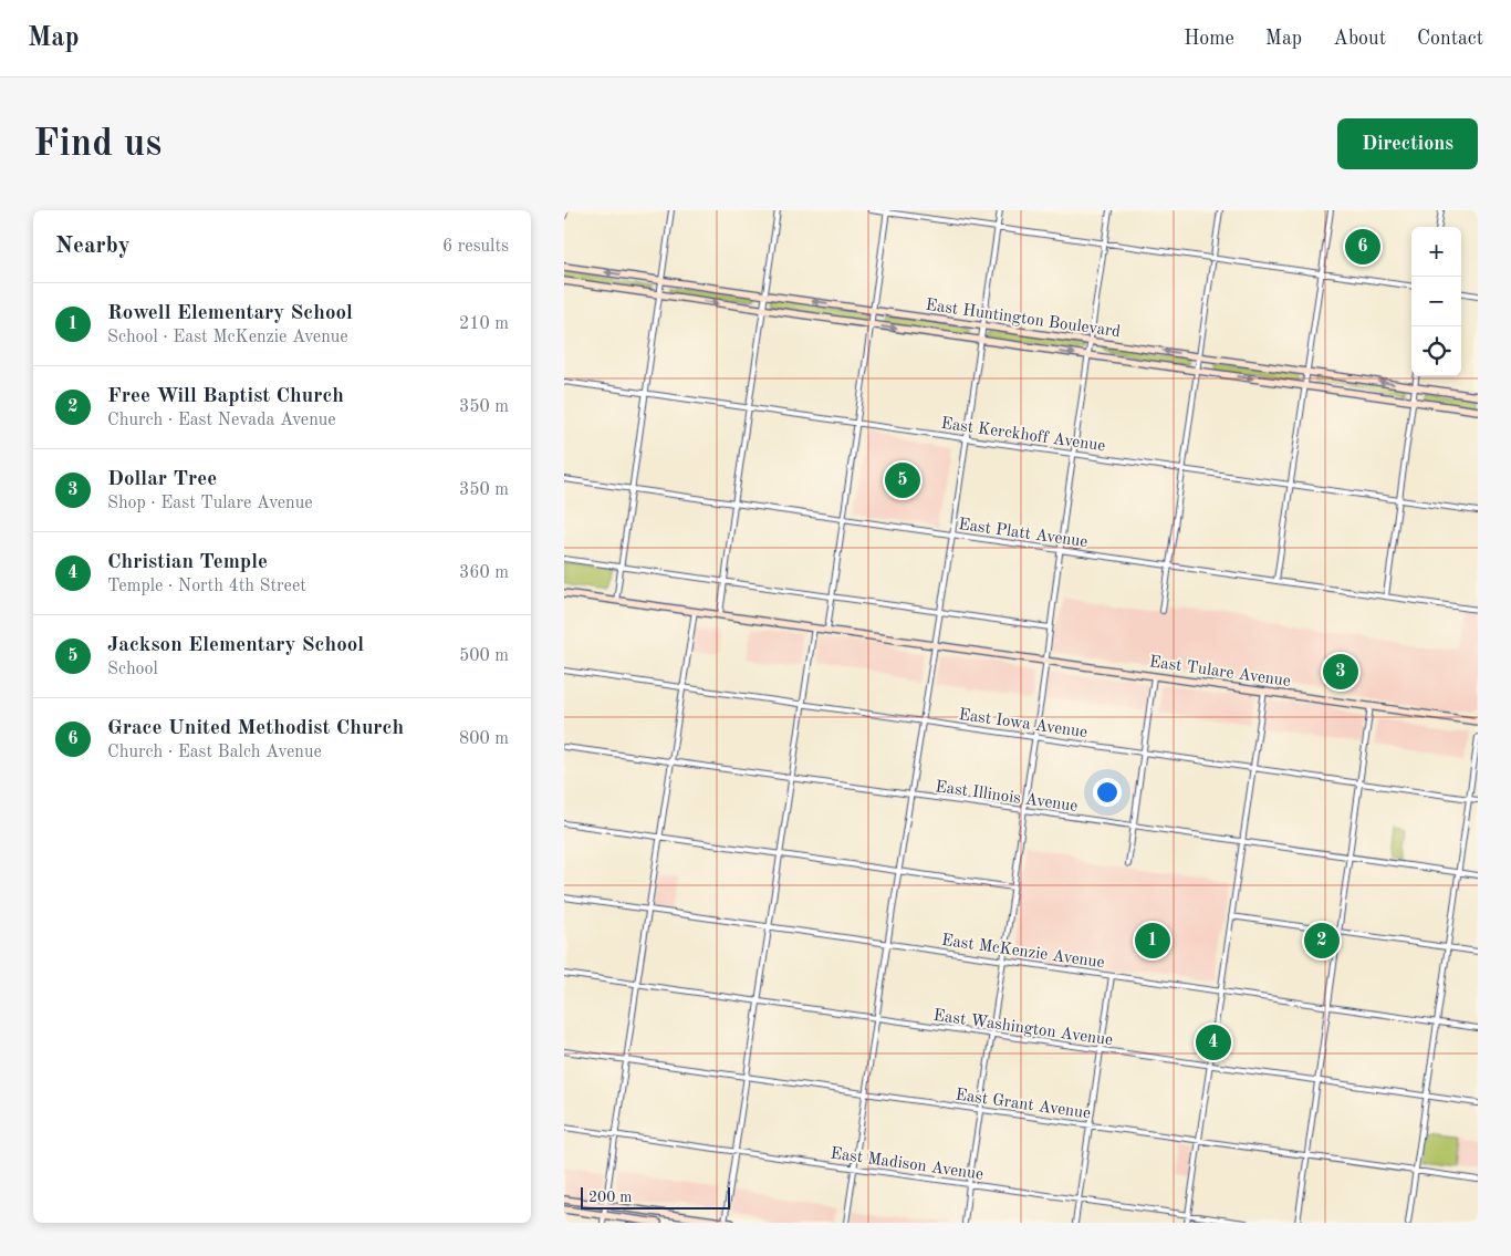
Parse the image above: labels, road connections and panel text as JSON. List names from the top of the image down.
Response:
{
  "streets": {
    "street": [
      "East Huntington Boulevard",
      "East Kerckhoff Avenue",
      "East Platt Avenue",
      "East Tulare Avenue",
      "East Iowa Avenue",
      "East Illinois Avenue",
      "East McKenzie Avenue",
      "East Washington Avenue",
      "East Grant Avenue",
      "East Madison Avenue"
    ]
  },
  "scale_bar": "200 m",
  "page": {
    "header": "Map",
    "nav": [
      "Home",
      "Map",
      "About",
      "Contact"
    ],
    "buttons": "Directions",
    "title": "Find us",
    "heading": ["Nearby", "6 results"],
    "map_buttons": ["+", "−"],
    "pins": [
      "6",
      "5",
      "3",
      "1",
      "2",
      "4"
    ],
    "list": [
      {
        "mark": "1",
        "name": "Rowell Elementary School",
        "note": "School · East McKenzie Avenue",
        "value": "210 m"
      },
      {
        "mark": "2",
        "name": "Free Will Baptist Church",
        "note": "Church · East Nevada Avenue",
        "value": "350 m"
      },
      {
        "mark": "3",
        "name": "Dollar Tree",
        "note": "Shop · East Tulare Avenue",
        "value": "350 m"
      },
      {
        "mark": "4",
        "name": "Christian Temple",
        "note": "Temple · North 4th Street",
        "value": "360 m"
      },
      {
        "mark": "5",
        "name": "Jackson Elementary School",
        "note": "School",
        "value": "500 m"
      },
      {
        "mark": "6",
        "name": "Grace United Methodist Church",
        "note": "Church · East Balch Avenue",
        "value": "800 m"
      }
    ],
    "scale": "200 m"
  }
}
